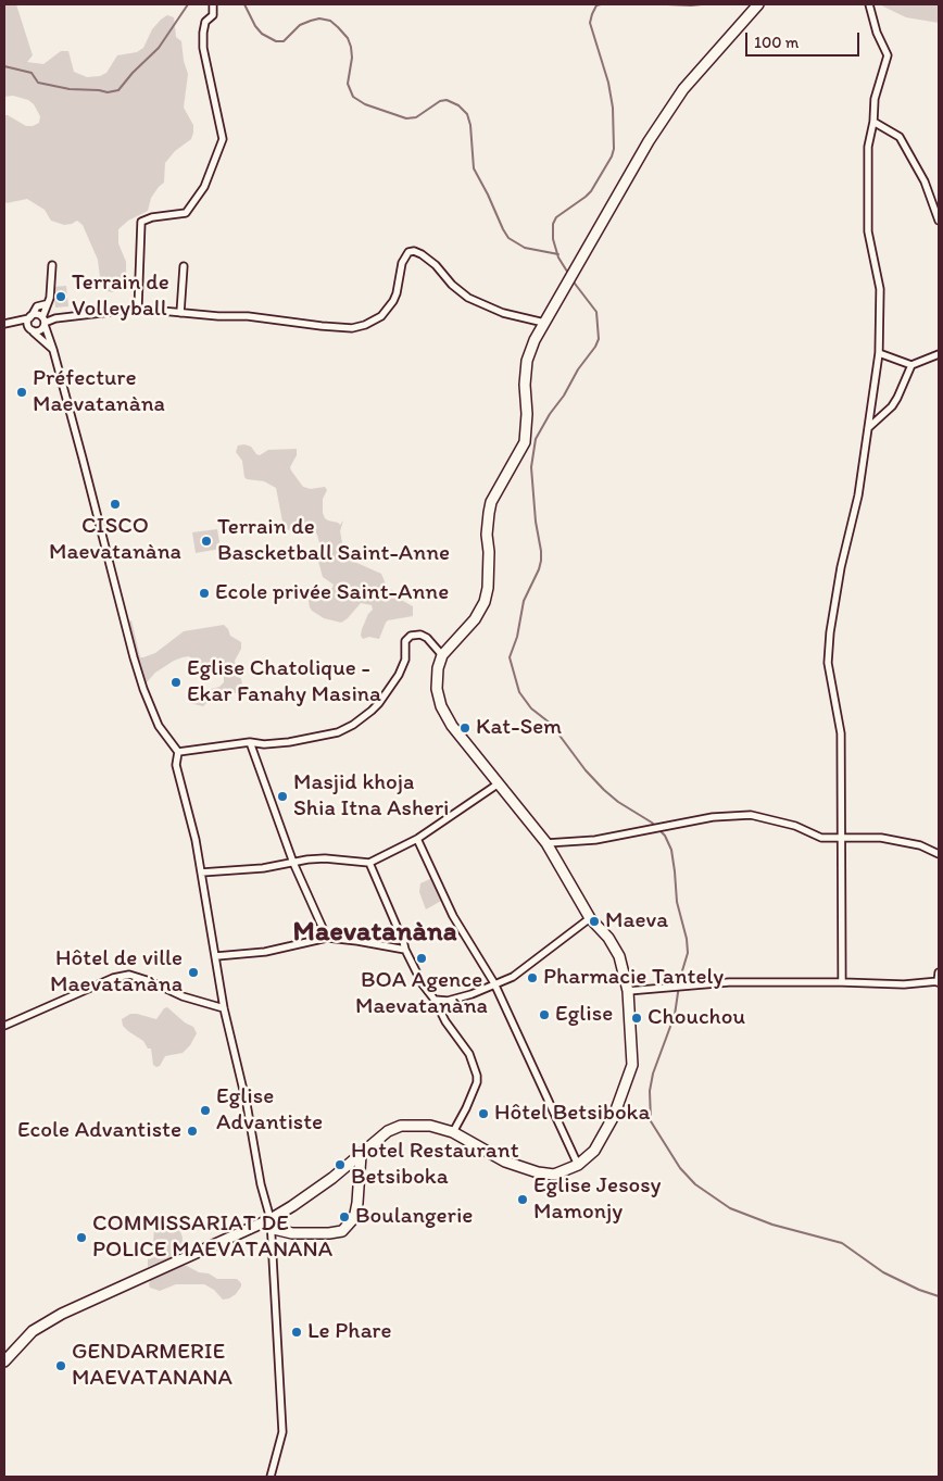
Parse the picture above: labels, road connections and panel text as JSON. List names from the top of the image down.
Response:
{
  "districts": ["Maevatanàna"],
  "places": [
    "Terrain de Volleyball",
    "Préfecture Maevatanàna",
    "CISCO Maevatanàna",
    "Terrain de Bascketball Saint-Anne",
    "Ecole privée Saint-Anne",
    "Eglise Chatolique - Ekar Fanahy Masina",
    "Kat-Sem",
    "Masjid khoja Shia Itna Asheri",
    "Maeva",
    "BOA Agence Maevatanàna",
    "Hôtel de ville Maevatanàna",
    "Pharmacie Tantely",
    "Eglise",
    "Chouchou",
    "Eglise Advantiste",
    "Hôtel Betsiboka",
    "Ecole Advantiste",
    "Hotel Restaurant Betsiboka",
    "Eglise Jesosy Mamonjy",
    "Boulangerie",
    "COMMISSARIAT DE POLICE MAEVATANANA",
    "Le Phare",
    "GENDARMERIE MAEVATANANA"
  ],
  "scale_bar": "100 m"
}
